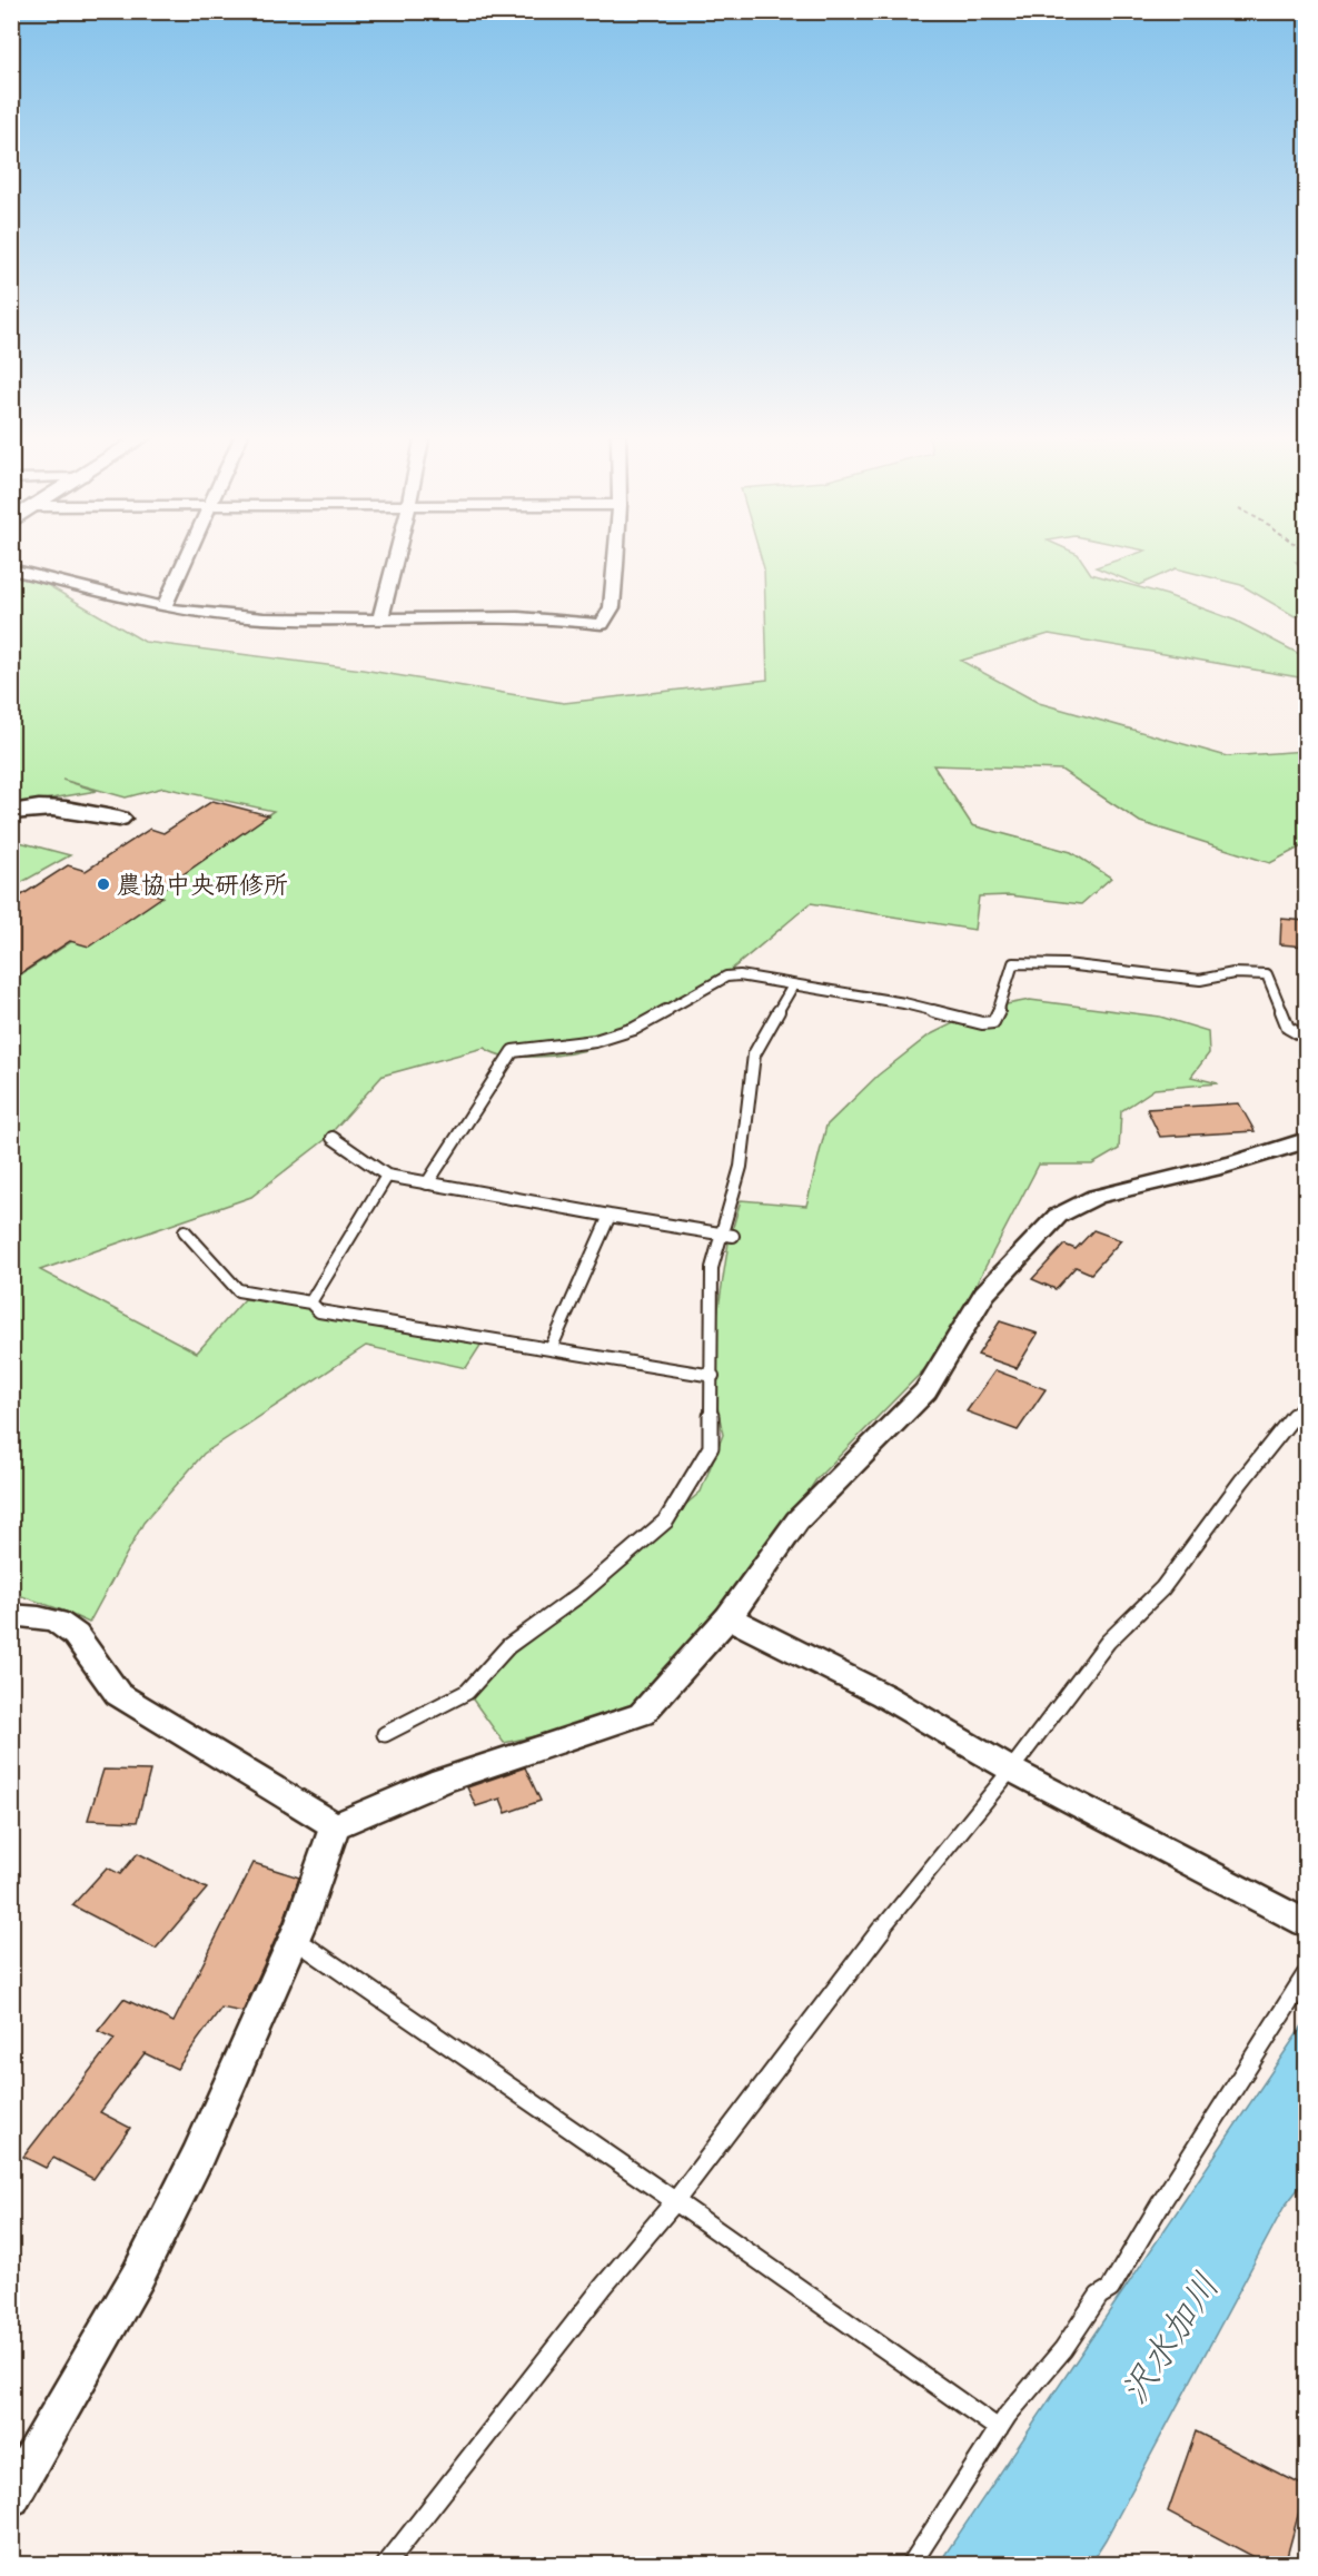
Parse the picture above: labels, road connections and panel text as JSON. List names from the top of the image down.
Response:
{
  "water": ["沢水加川"],
  "places": ["農協中央研修所"]
}
